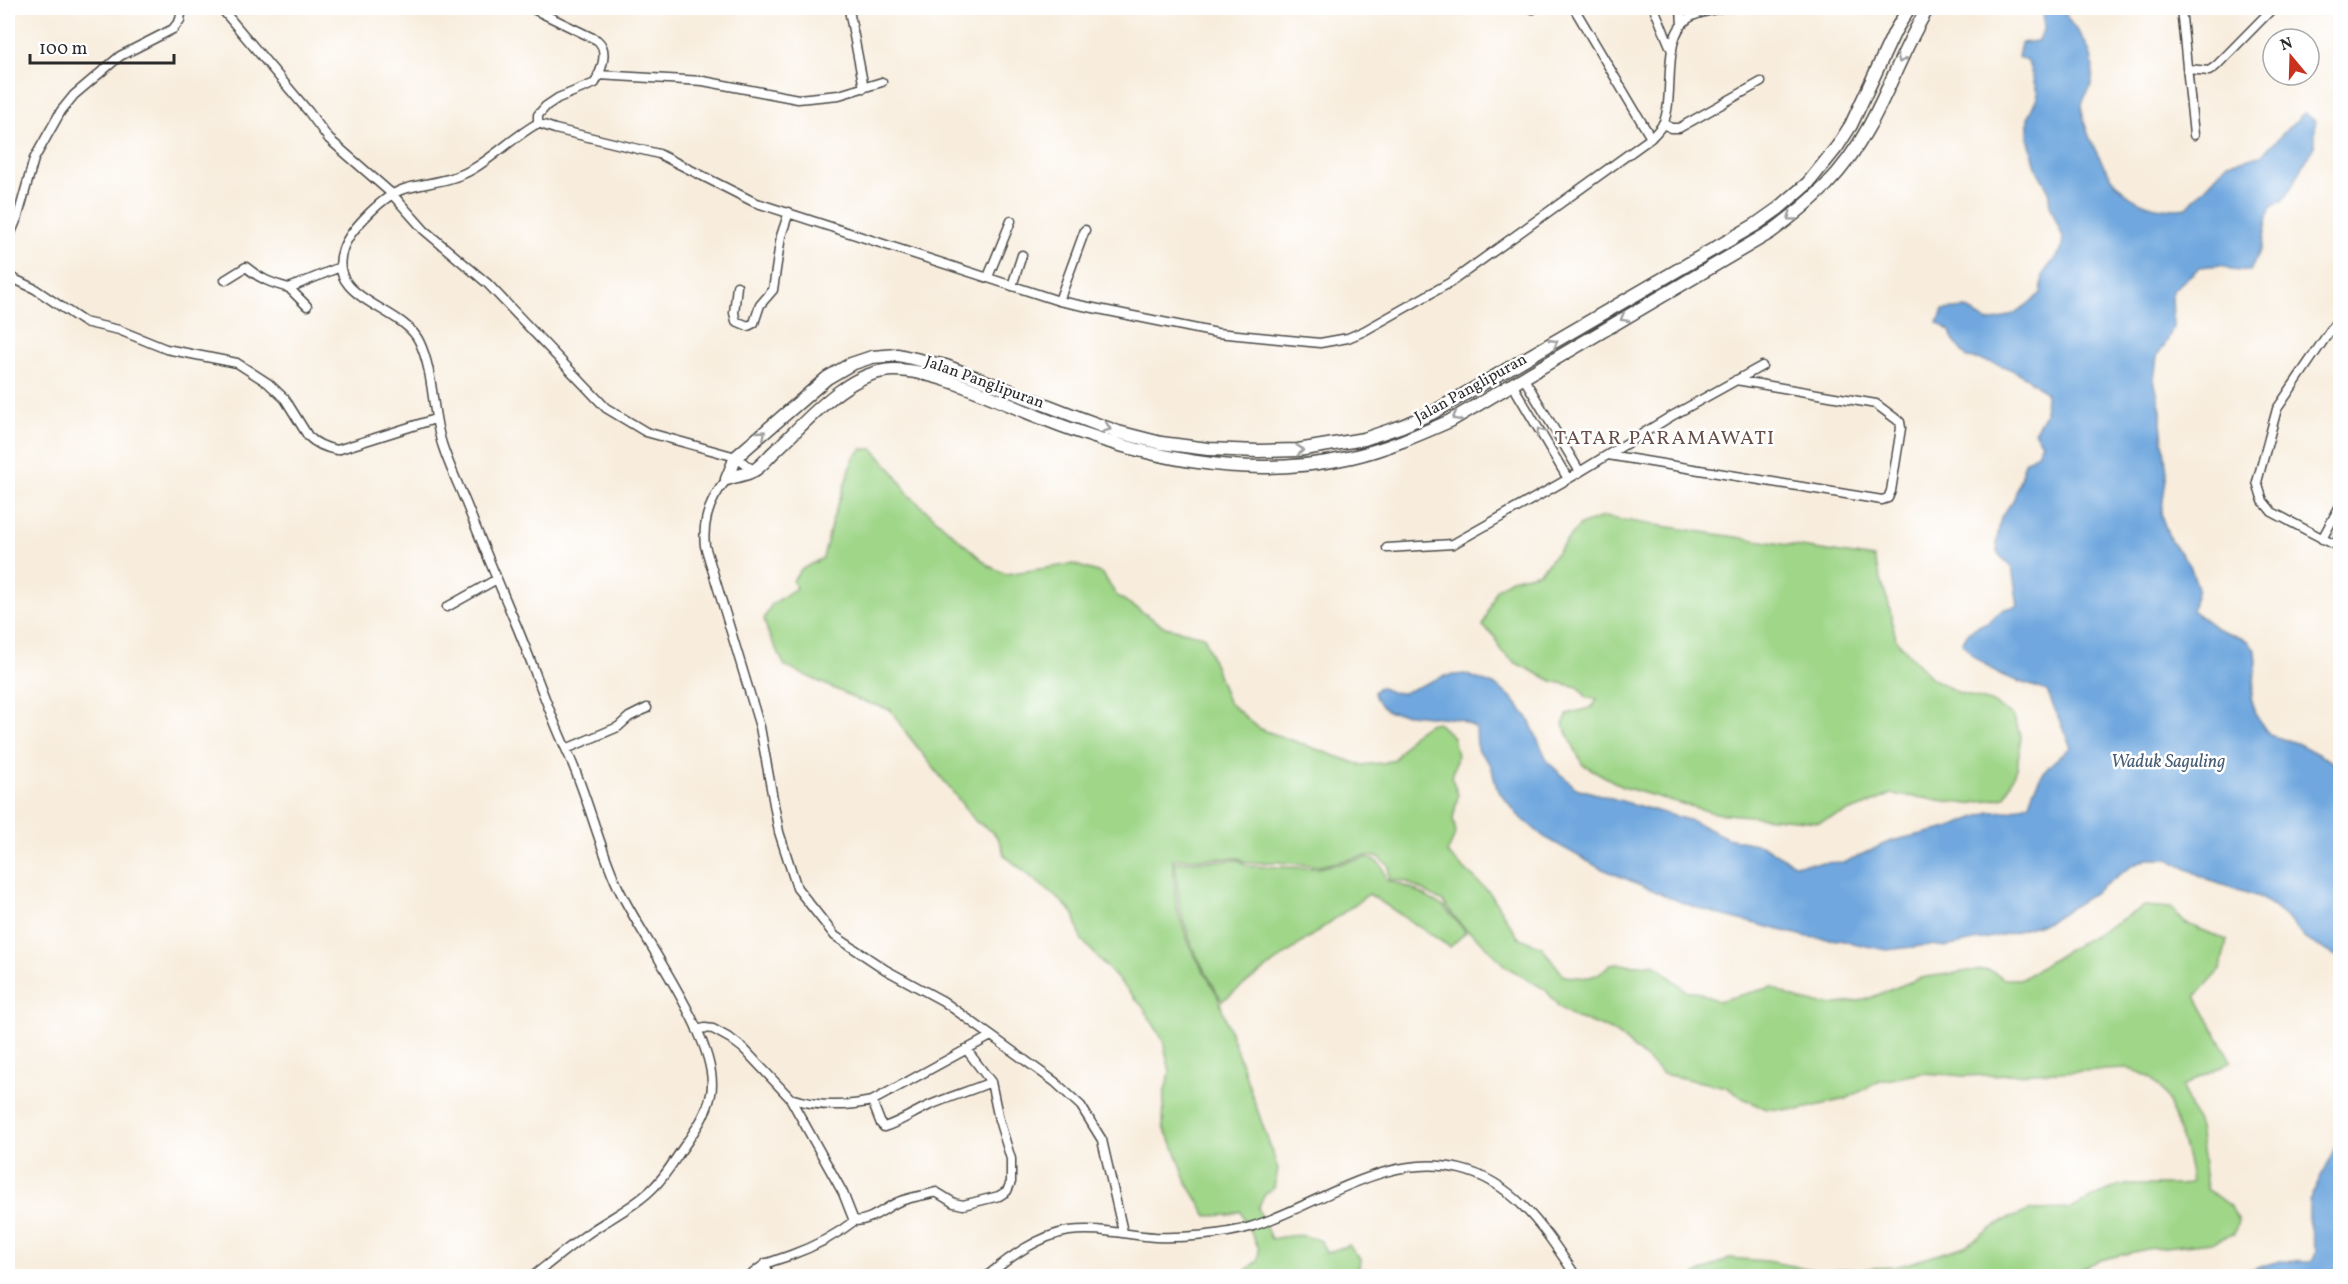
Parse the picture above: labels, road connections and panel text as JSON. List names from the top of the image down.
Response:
{
  "streets": {
    "main road": ["Jalan Panglipuran"]
  },
  "districts": ["TATAR PARAMAWATI"],
  "water": ["Waduk Saguling"],
  "scale_bar": "100 m",
  "north": "top"
}
